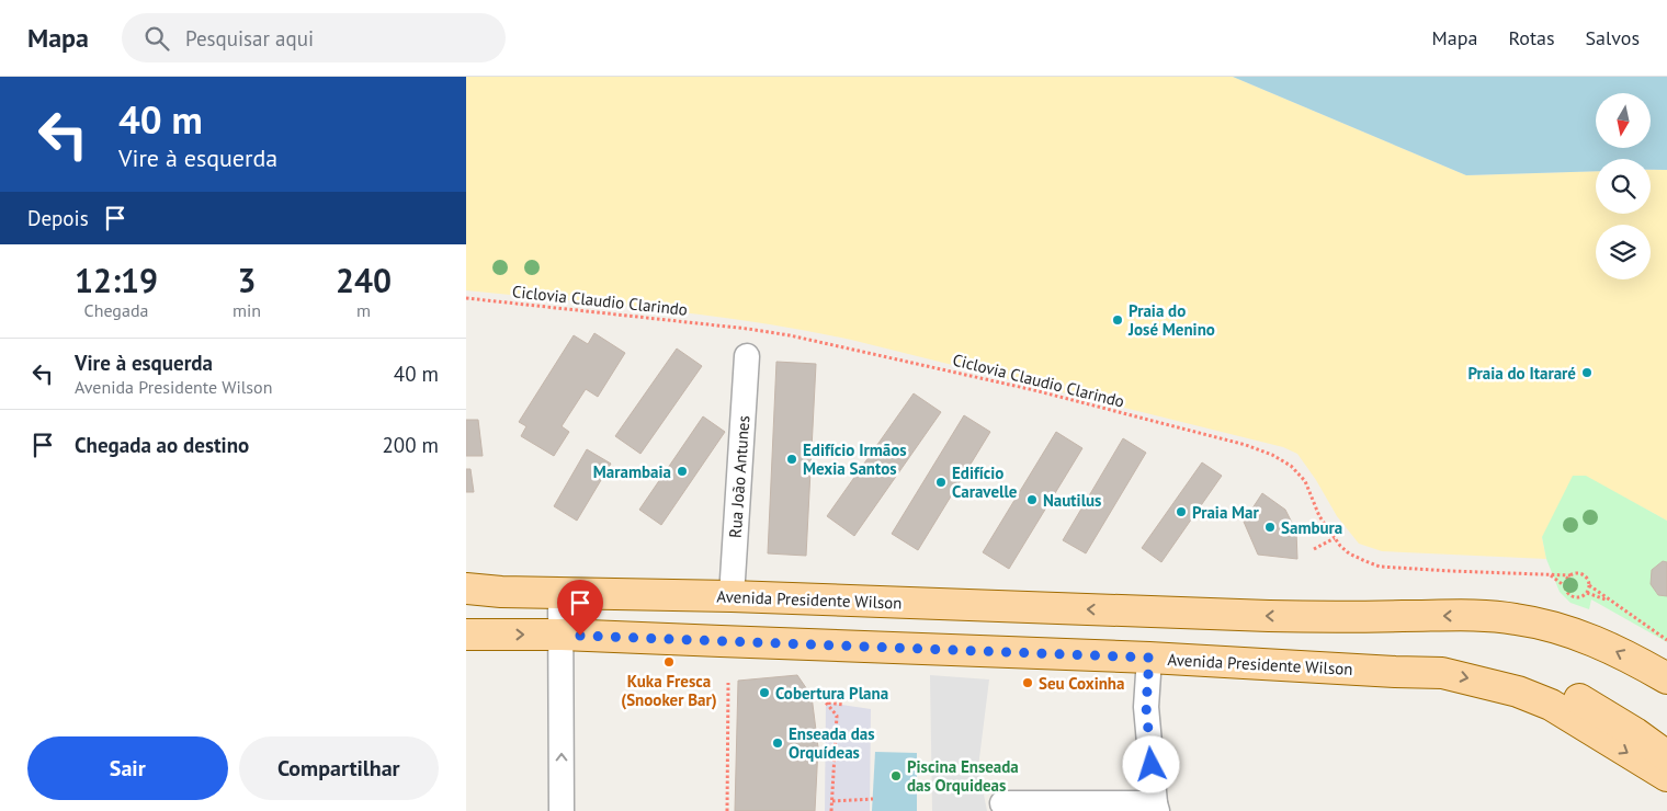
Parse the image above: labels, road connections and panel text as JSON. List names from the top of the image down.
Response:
{
  "streets": {
    "main road": ["Avenida Presidente Wilson"],
    "street": ["Rua João Antunes"],
    "path": ["Ciclovia Claudio Clarindo"]
  },
  "crossings": [
    ["Rua João Antunes", "Avenida Presidente Wilson"]
  ],
  "places": [
    "Praia do José Menino",
    "Praia do Itararé",
    "Edifício Irmãos Mexia Santos",
    "Marambaia",
    "Edifício Caravelle",
    "Nautilus",
    "Praia Mar",
    "Sambura",
    "Kuka Fresca (Snooker Bar)",
    "Seu Coxinha",
    "Cobertura Plana",
    "Enseada das Orquídeas",
    "Piscina Enseada das Orquideas"
  ],
  "north": "bottom",
  "page": {
    "header": "Mapa",
    "search": "Pesquisar aqui",
    "nav": ["Mapa", "Rotas", "Salvos"],
    "turn": ["40 m", "Vire à esquerda"],
    "then": "Depois",
    "eta": [
      "12:19",
      "Chegada",
      "3",
      "min",
      "240",
      "m"
    ],
    "list": [
      {
        "name": "Vire à esquerda",
        "note": "Avenida Presidente Wilson",
        "value": "40 m"
      },
      {
        "name": "Chegada ao destino",
        "value": "200 m"
      }
    ],
    "buttons": ["Sair", "Compartilhar"]
  }
}
